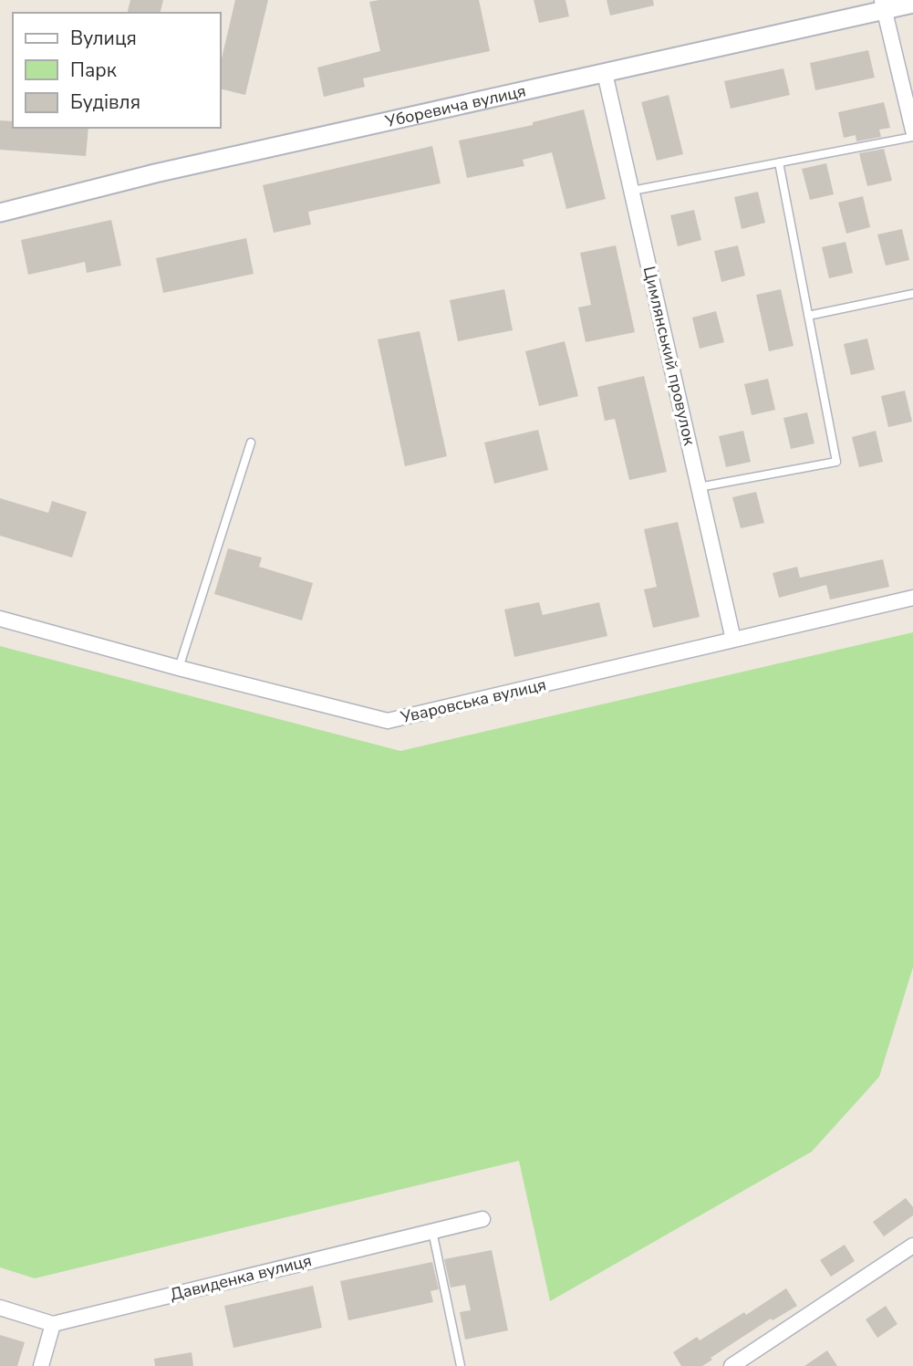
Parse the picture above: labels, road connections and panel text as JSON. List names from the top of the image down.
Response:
{
  "streets": {
    "street": [
      "Уборевича вулиця",
      "Цимлянський провулок",
      "Уваровська вулиця",
      "Давиденка вулиця"
    ]
  },
  "crossings": [
    ["Уборевича вулиця", "Цимлянський провулок"],
    ["Цимлянський провулок", "Уваровська вулиця"]
  ],
  "legend": ["Вулиця", "Парк", "Будівля"]
}
